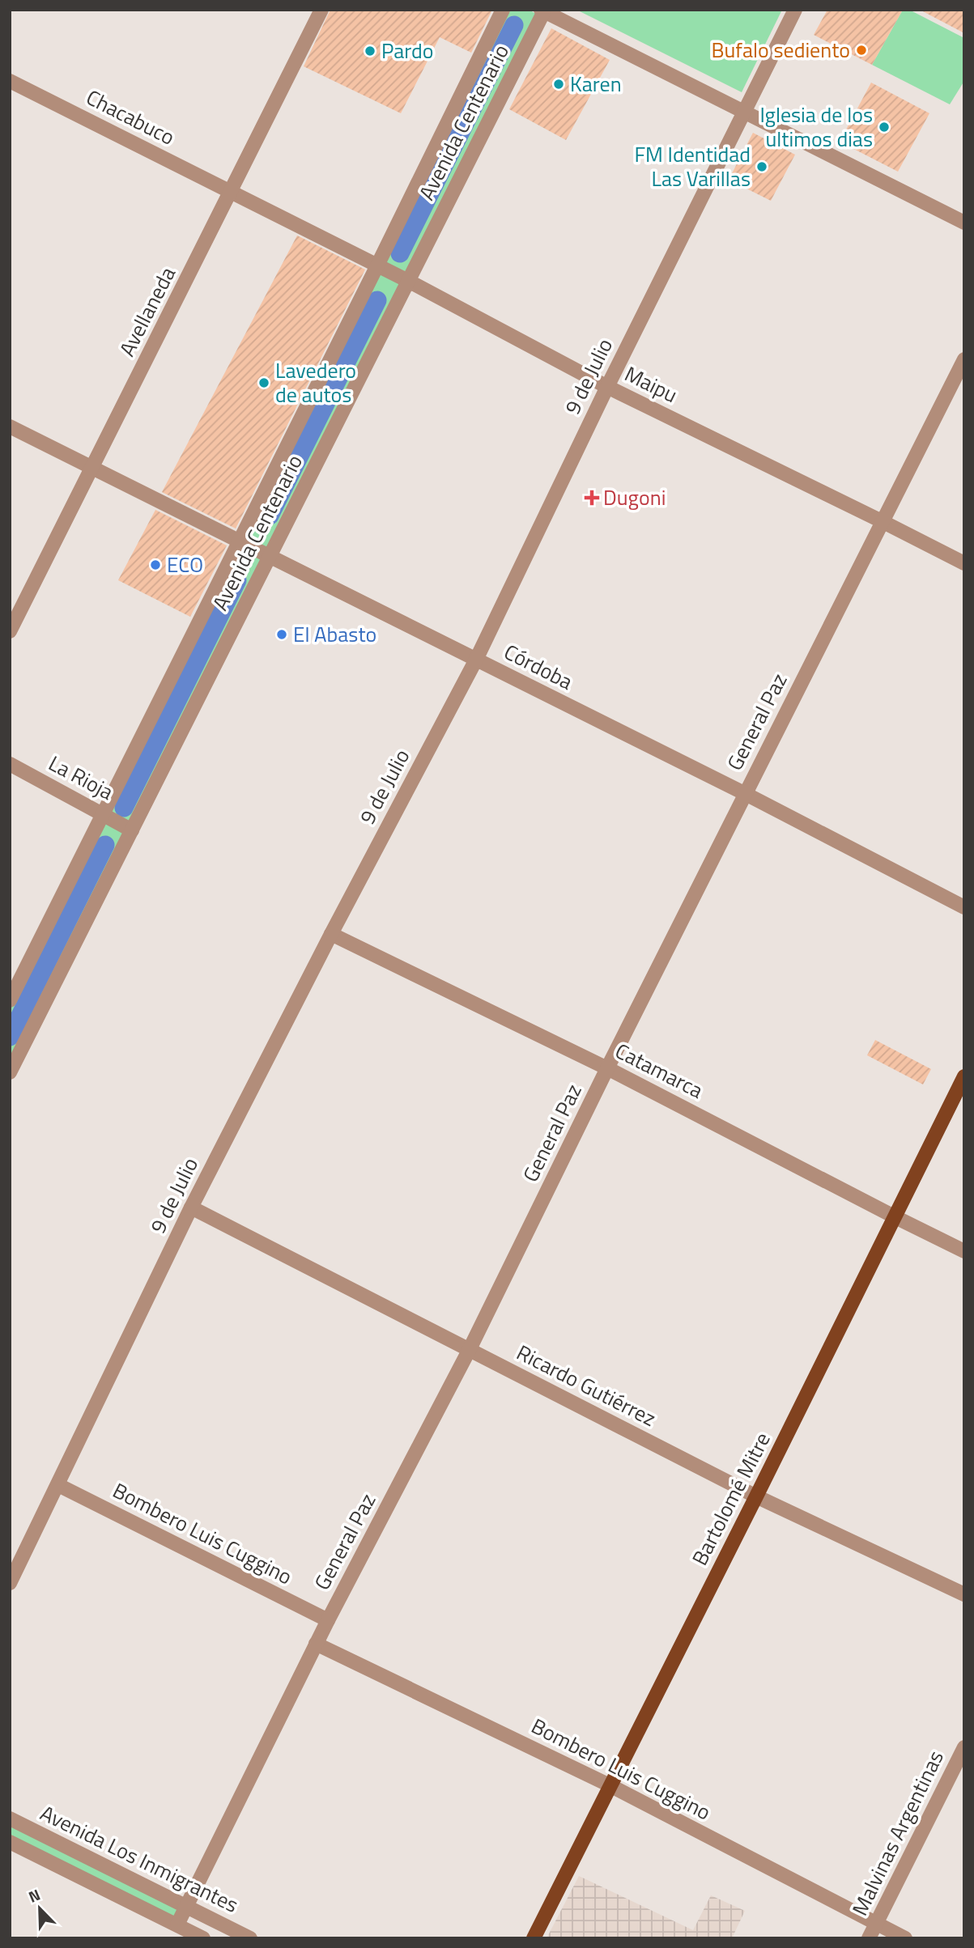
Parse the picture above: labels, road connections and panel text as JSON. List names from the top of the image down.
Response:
{
  "streets": {
    "main road": ["Bartolomé Mitre"],
    "street": [
      "Chacabuco",
      "Avenida Centenario",
      "Avellaneda",
      "9 de Julio",
      "Maipu",
      "Córdoba",
      "General Paz",
      "La Rioja",
      "Catamarca",
      "Ricardo Gutiérrez",
      "Bombero Luis Cuggino",
      "Malvinas Argentinas",
      "Avenida Los Inmigrantes"
    ]
  },
  "crossings": [
    ["Chacabuco", "Avellaneda"],
    ["Chacabuco", "Maipu"],
    ["Avenida Centenario", "Maipu"],
    ["Avenida Centenario", "Córdoba"],
    ["Avenida Centenario", "La Rioja"],
    ["Avellaneda", "Maipu"],
    ["Avellaneda", "Córdoba"],
    ["9 de Julio", "Maipu"],
    ["9 de Julio", "Córdoba"],
    ["9 de Julio", "Catamarca"],
    ["9 de Julio", "Ricardo Gutiérrez"],
    ["9 de Julio", "Bombero Luis Cuggino"],
    ["Maipu", "General Paz"],
    ["Córdoba", "General Paz"],
    ["General Paz", "Catamarca"],
    ["General Paz", "Ricardo Gutiérrez"],
    ["General Paz", "Bombero Luis Cuggino"],
    ["General Paz", "Avenida Los Inmigrantes"],
    ["Catamarca", "Bartolomé Mitre"],
    ["Ricardo Gutiérrez", "Bartolomé Mitre"],
    ["Bartolomé Mitre", "Bombero Luis Cuggino"],
    ["Bombero Luis Cuggino", "Malvinas Argentinas"]
  ],
  "places": {
    "other": [
      "Bufalo sediento",
      "Pardo",
      "Karen",
      "Iglesia de los ultimos dias",
      "FM Identidad Las Varillas",
      "Lavedero de autos",
      "ECO",
      "El Abasto"
    ],
    "health": ["Dugoni"]
  },
  "north": "top left"
}
